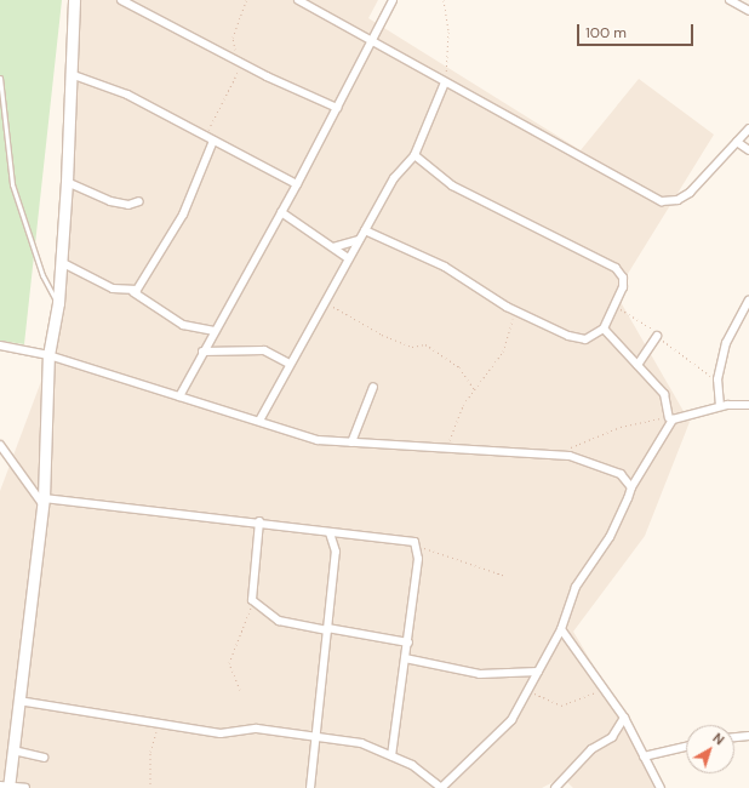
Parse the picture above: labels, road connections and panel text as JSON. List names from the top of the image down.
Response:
{
  "scale_bar": "100 m",
  "north": "top right"
}
